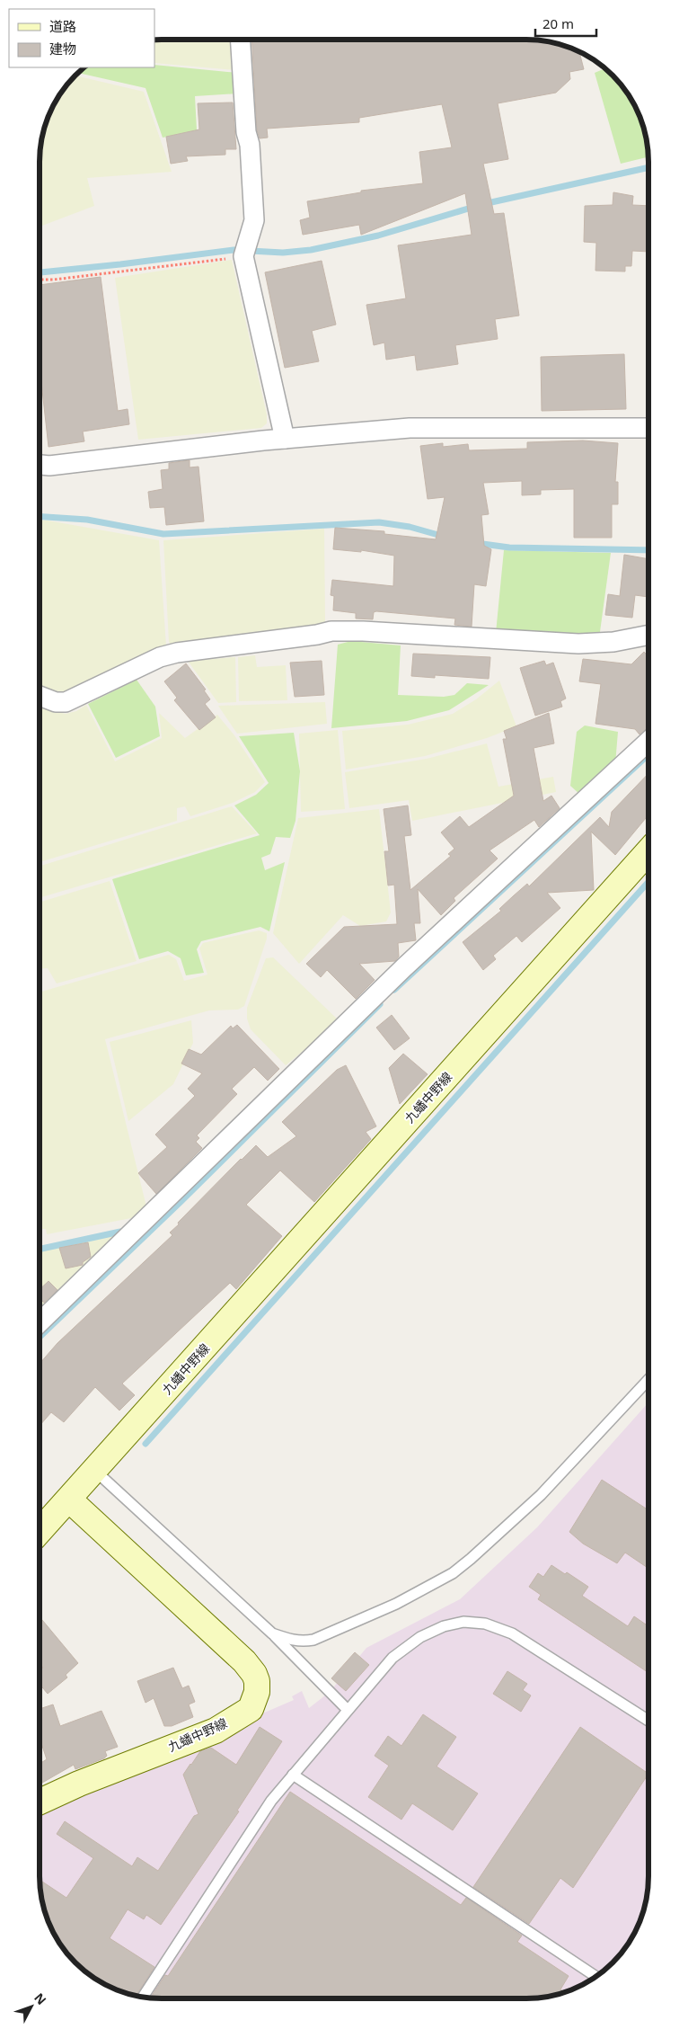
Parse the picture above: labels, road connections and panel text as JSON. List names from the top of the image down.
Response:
{
  "streets": {
    "main road": ["九蟠中野線"]
  },
  "legend": ["道路", "建物"],
  "scale_bar": "20 m",
  "north": "top right"
}
